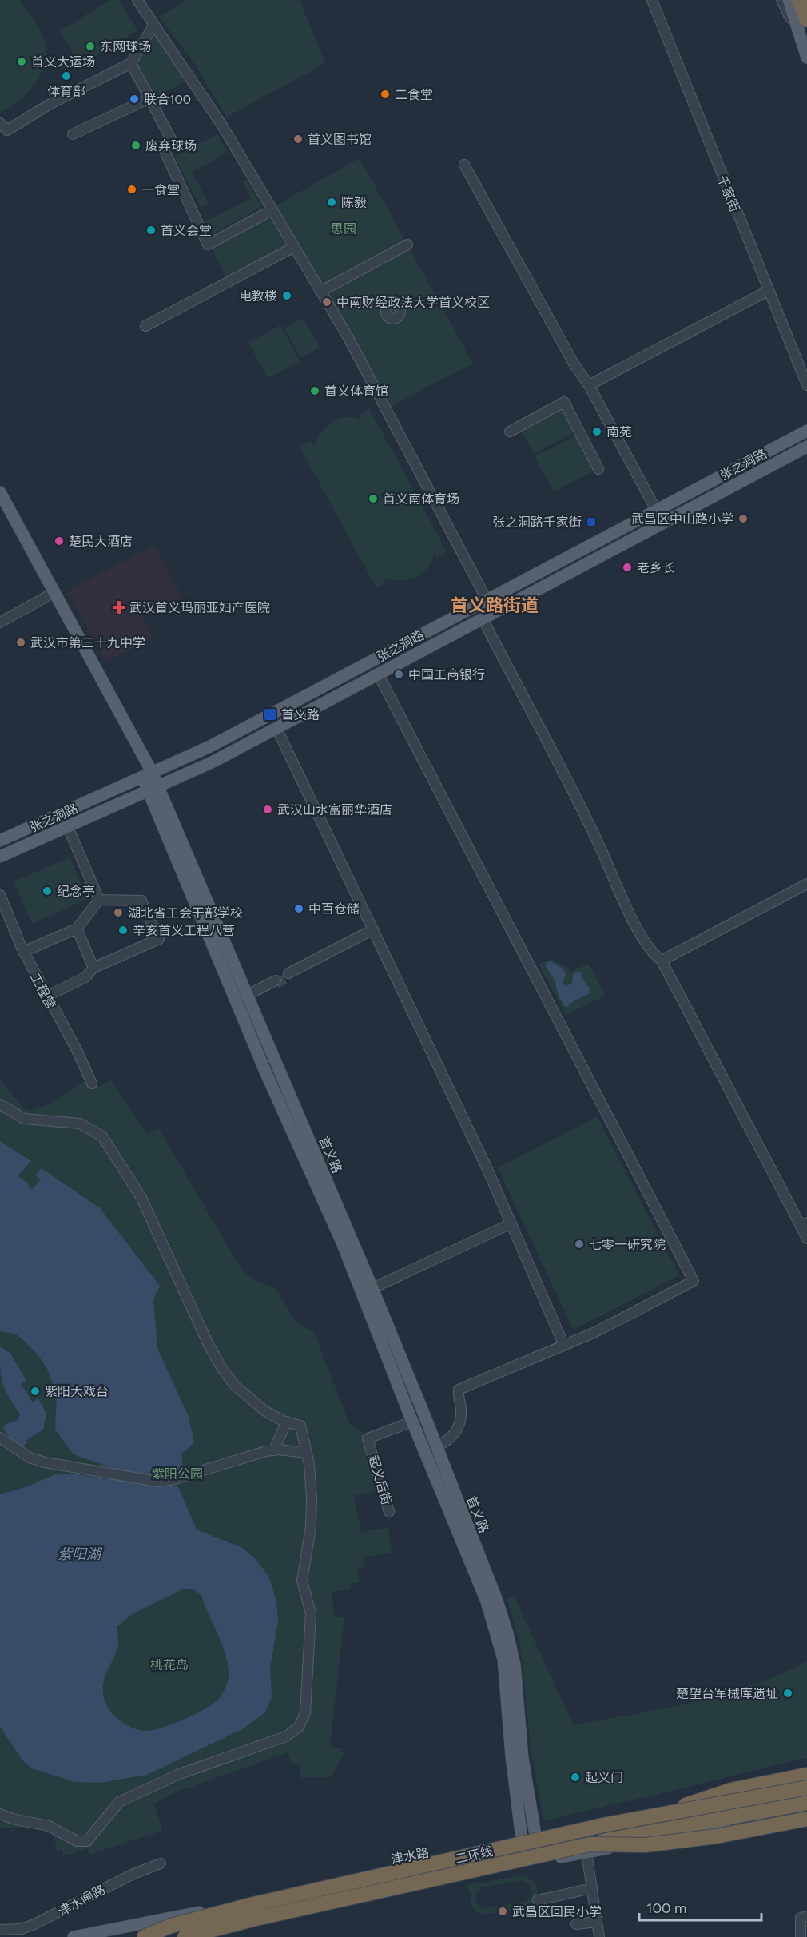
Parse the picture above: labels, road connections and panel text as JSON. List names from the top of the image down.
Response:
{
  "streets": {
    "highway": ["二环线"],
    "main road": ["张之洞路", "首义路", "津水路"],
    "street": [
      "千家街",
      "工程营",
      "起义后街",
      "津水闸路"
    ]
  },
  "crossings": [
    ["张之洞路", "首义路"],
    ["首义路", "起义后街"],
    ["首义路", "津水路"],
    ["二环线", "津水路"]
  ],
  "districts": ["首义路街道"],
  "water": ["紫阳湖"],
  "parks": ["思园", "紫阳公园", "桃花岛"],
  "places": {
    "other": [
      "东网球场",
      "首义大运场",
      "体育部",
      "二食堂",
      "联合100",
      "首义图书馆",
      "废弃球场",
      "一食堂",
      "陈毅",
      "首义会堂",
      "电教楼",
      "中南财经政法大学首义校区",
      "首义体育馆",
      "南苑",
      "首义南体育场",
      "武昌区中山路小学",
      "楚民大酒店",
      "老乡长",
      "武汉市第三十九中学",
      "中国工商银行",
      "武汉山水富丽华酒店",
      "纪念亭",
      "中百仓储",
      "湖北省工会干部学校",
      "辛亥首义工程八营",
      "七零一研究院",
      "紫阳大戏台",
      "楚望台军械库遗址",
      "起义门",
      "武昌区回民小学"
    ],
    "transit": ["张之洞路千家街", "首义路"],
    "health": ["武汉首义玛丽亚妇产医院"]
  },
  "scale_bar": "100 m"
}
